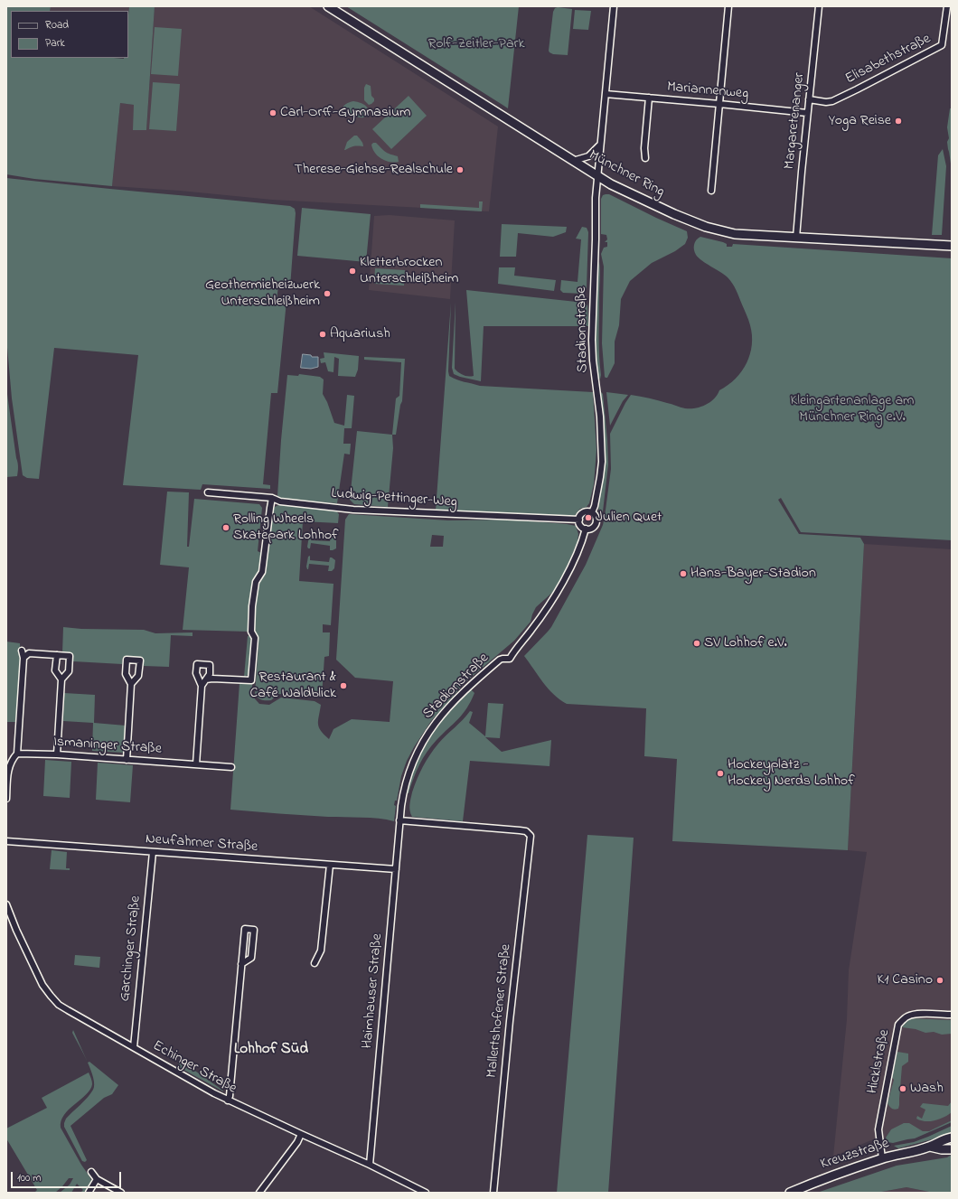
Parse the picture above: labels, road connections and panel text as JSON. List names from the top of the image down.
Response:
{
  "streets": {
    "main road": ["Münchner Ring", "Kreuzstraße"],
    "street": [
      "Elisabethstraße",
      "Mariannenweg",
      "Margaretenanger",
      "Stadionstraße",
      "Ludwig-Pettinger-Weg",
      "Ismaninger Straße",
      "Neufahrner Straße",
      "Garchinger Straße",
      "Haimhauser Straße",
      "Mallertshofener Straße",
      "Hicklstraße",
      "Echinger Straße"
    ]
  },
  "crossings": [
    ["Elisabethstraße", "Margaretenanger"],
    ["Mariannenweg", "Margaretenanger"],
    ["Mariannenweg", "Stadionstraße"],
    ["Margaretenanger", "Münchner Ring"],
    ["Münchner Ring", "Stadionstraße"],
    ["Stadionstraße", "Ludwig-Pettinger-Weg"],
    ["Stadionstraße", "Haimhauser Straße"],
    ["Stadionstraße", "Mallertshofener Straße"],
    ["Neufahrner Straße", "Garchinger Straße"],
    ["Neufahrner Straße", "Haimhauser Straße"],
    ["Garchinger Straße", "Echinger Straße"],
    ["Haimhauser Straße", "Mallertshofener Straße"],
    ["Haimhauser Straße", "Echinger Straße"],
    ["Hicklstraße", "Kreuzstraße"]
  ],
  "districts": ["Lohhof Süd"],
  "parks": ["Rolf-Zeitler-Park", "Kleingartenanlage am Münchner Ring e.V."],
  "places": [
    "Carl-Orff-Gymnasium",
    "Yoga Reise",
    "Therese-Giehse-Realschule",
    "Kletterbrocken Unterschleißheim",
    "Geothermieheizwerk Unterschleißheim",
    "Aquariush",
    "Julien Quet",
    "Rolling Wheels Skatepark Lohhof",
    "Hans-Bayer-Stadion",
    "SV Lohhof e.V.",
    "Restaurant & Café Waldblick",
    "Hockeyplatz - Hockey Nerds Lohhof",
    "K1 Casino",
    "Wash"
  ],
  "legend": ["Road", "Park"],
  "scale_bar": "100 m"
}
